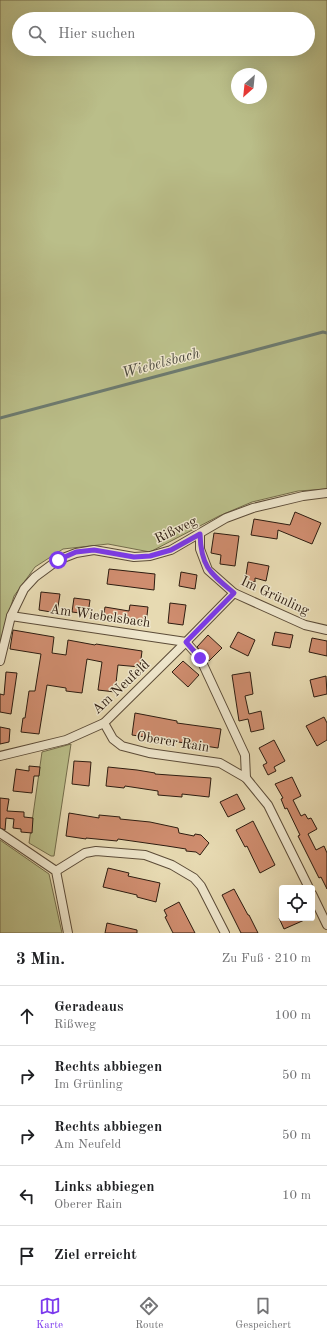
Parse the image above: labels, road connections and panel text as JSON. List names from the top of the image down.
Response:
{
  "streets": {
    "street": [
      "Rißweg",
      "Im Grünling",
      "Am Wiebelsbach",
      "Am Neufeld",
      "Oberer Rain"
    ]
  },
  "crossings": [
    ["Rißweg", "Im Grünling"],
    ["Rißweg", "Am Wiebelsbach"],
    ["Im Grünling", "Am Neufeld"],
    ["Am Wiebelsbach", "Am Neufeld"],
    ["Am Neufeld", "Oberer Rain"]
  ],
  "water": ["Wiebelsbach"],
  "north": "bottom left",
  "page": {
    "search": "Hier suchen",
    "heading": ["3 Min.", "Zu Fuß · 210 m"],
    "list": [
      ["Geradeaus", "Rißweg", "100 m"],
      ["Rechts abbiegen", "Im Grünling", "50 m"],
      ["Rechts abbiegen", "Am Neufeld", "50 m"],
      ["Links abbiegen", "Oberer Rain", "10 m"],
      "Ziel erreicht"
    ],
    "nav": ["Karte", "Route", "Gespeichert"]
  }
}
